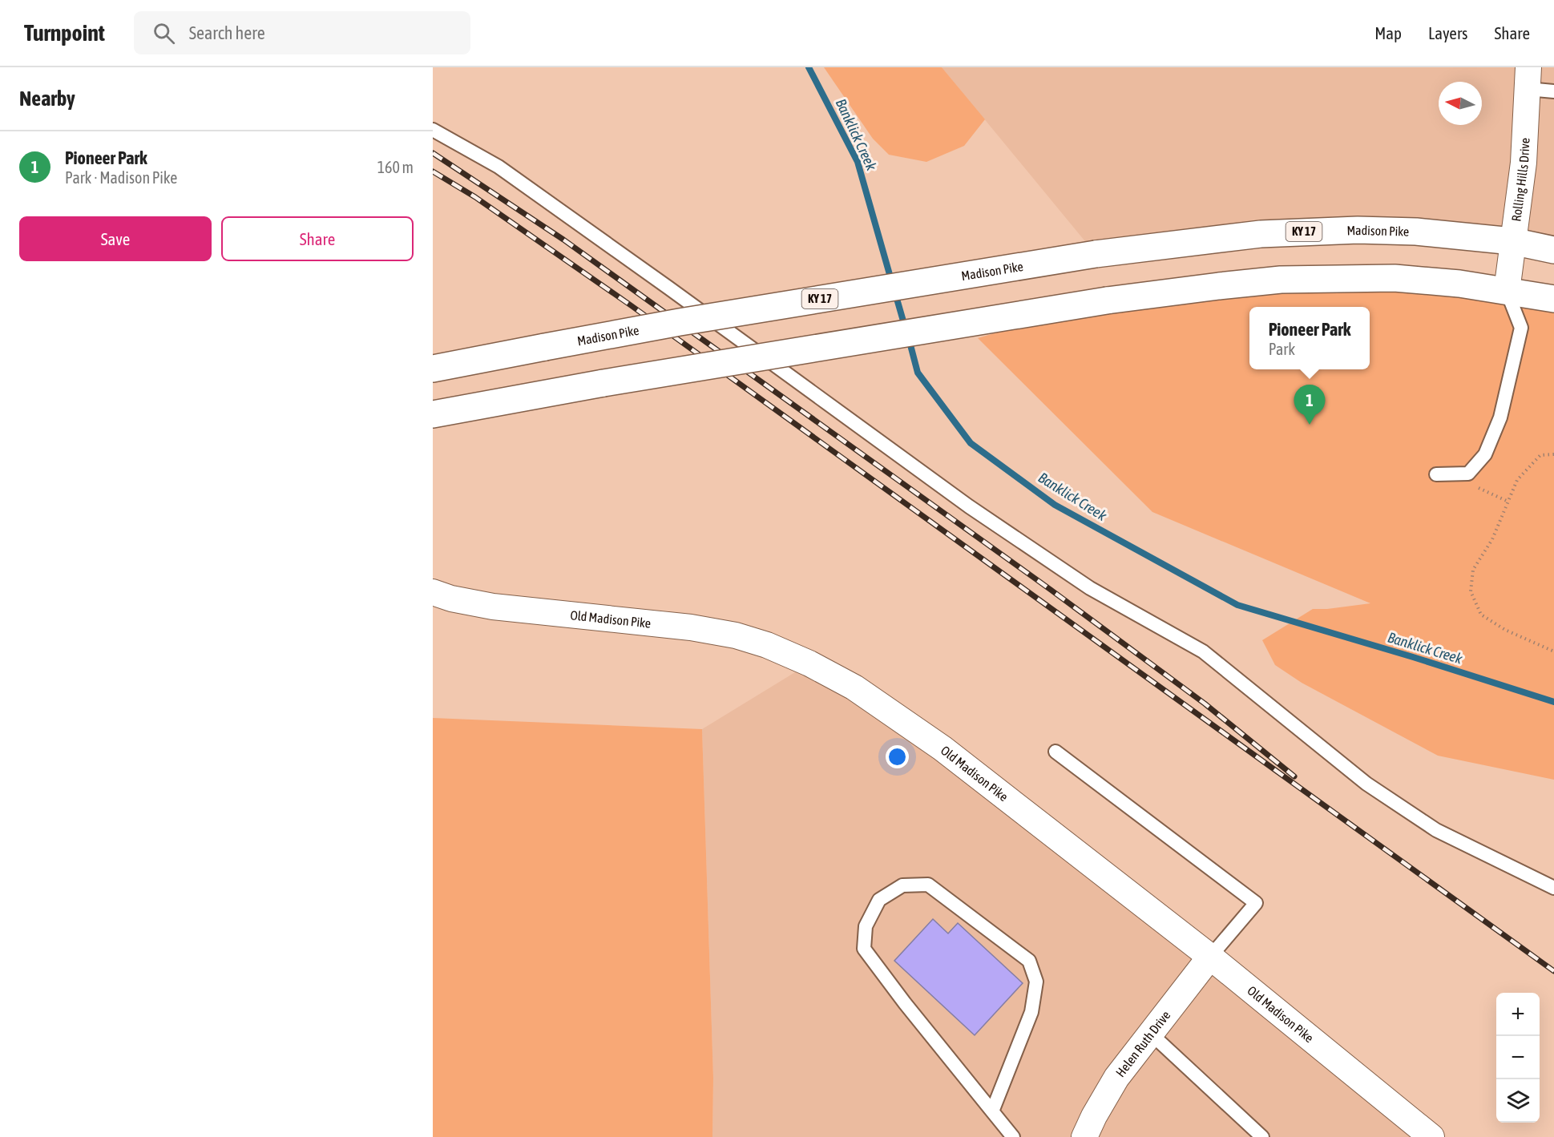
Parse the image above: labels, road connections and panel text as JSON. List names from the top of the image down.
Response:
{
  "streets": {
    "main road": ["Madison Pike", "KY 17"],
    "street": ["Rolling Hills Drive", "Old Madison Pike", "Helen Ruth Drive"]
  },
  "crossings": [
    ["Rolling Hills Drive", "Madison Pike"],
    ["Old Madison Pike", "Helen Ruth Drive"]
  ],
  "water": ["Banklick Creek"],
  "north": "left",
  "page": {
    "header": "Turnpoint",
    "search": "Search here",
    "nav": ["Map", "Layers", "Share"],
    "heading": "Nearby",
    "list": [
      {
        "mark": "1",
        "name": "Pioneer Park",
        "note": "Park · Madison Pike",
        "value": "160 m"
      }
    ],
    "buttons": ["Save", "Share"],
    "popup": ["Pioneer Park", "Park"],
    "pins": "1",
    "map_buttons": ["+", "−"]
  }
}
